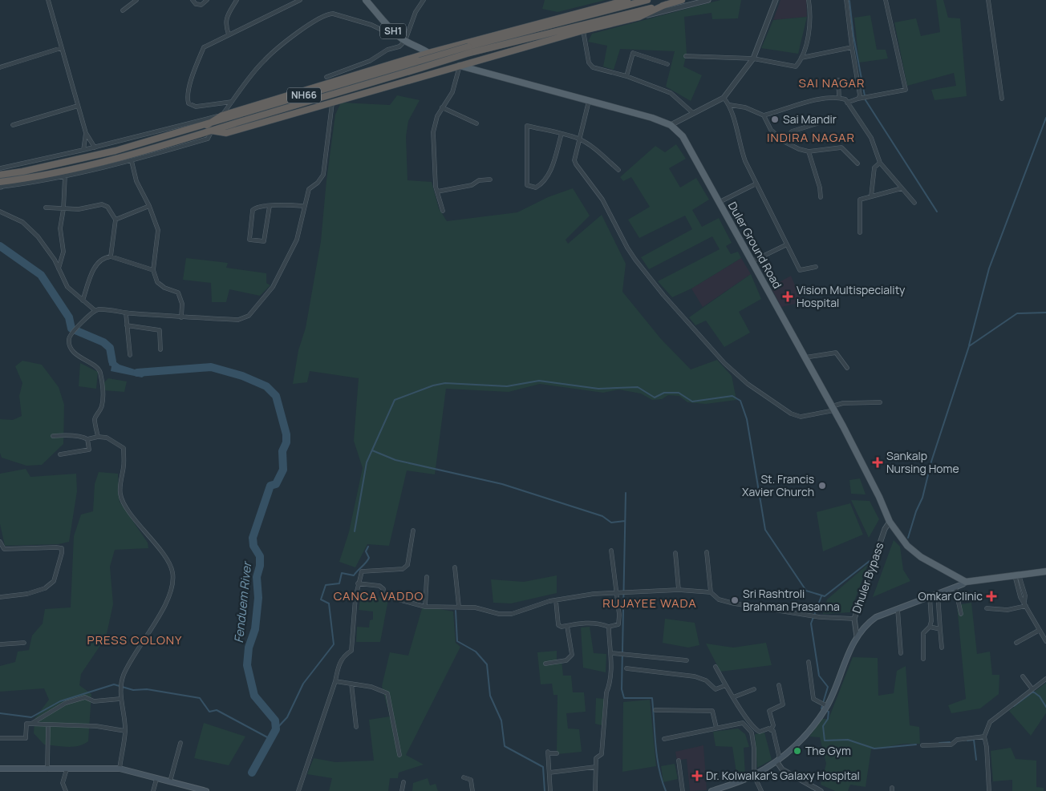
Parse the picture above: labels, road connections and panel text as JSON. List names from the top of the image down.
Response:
{
  "streets": {
    "highway": ["NH66"],
    "main road": ["SH1", "Duler Ground Road"],
    "street": ["Dhuler Bypass"]
  },
  "crossings": [
    ["Duler Ground Road", "Dhuler Bypass"]
  ],
  "districts": [
    "SAI NAGAR",
    "INDIRA NAGAR",
    "CANCA VADDO",
    "RUJAYEE WADA",
    "PRESS COLONY"
  ],
  "water": ["Fenduem River"],
  "places": {
    "other": [
      "Sai Mandir",
      "St. Francis Xavier Church",
      "Sri Rashtroli Brahman Prasanna",
      "The Gym"
    ],
    "health": [
      "Vision Multispeciality Hospital",
      "Sankalp Nursing Home",
      "Omkar Clinic",
      "Dr. Kolwalkar's Galaxy Hospital"
    ]
  }
}
